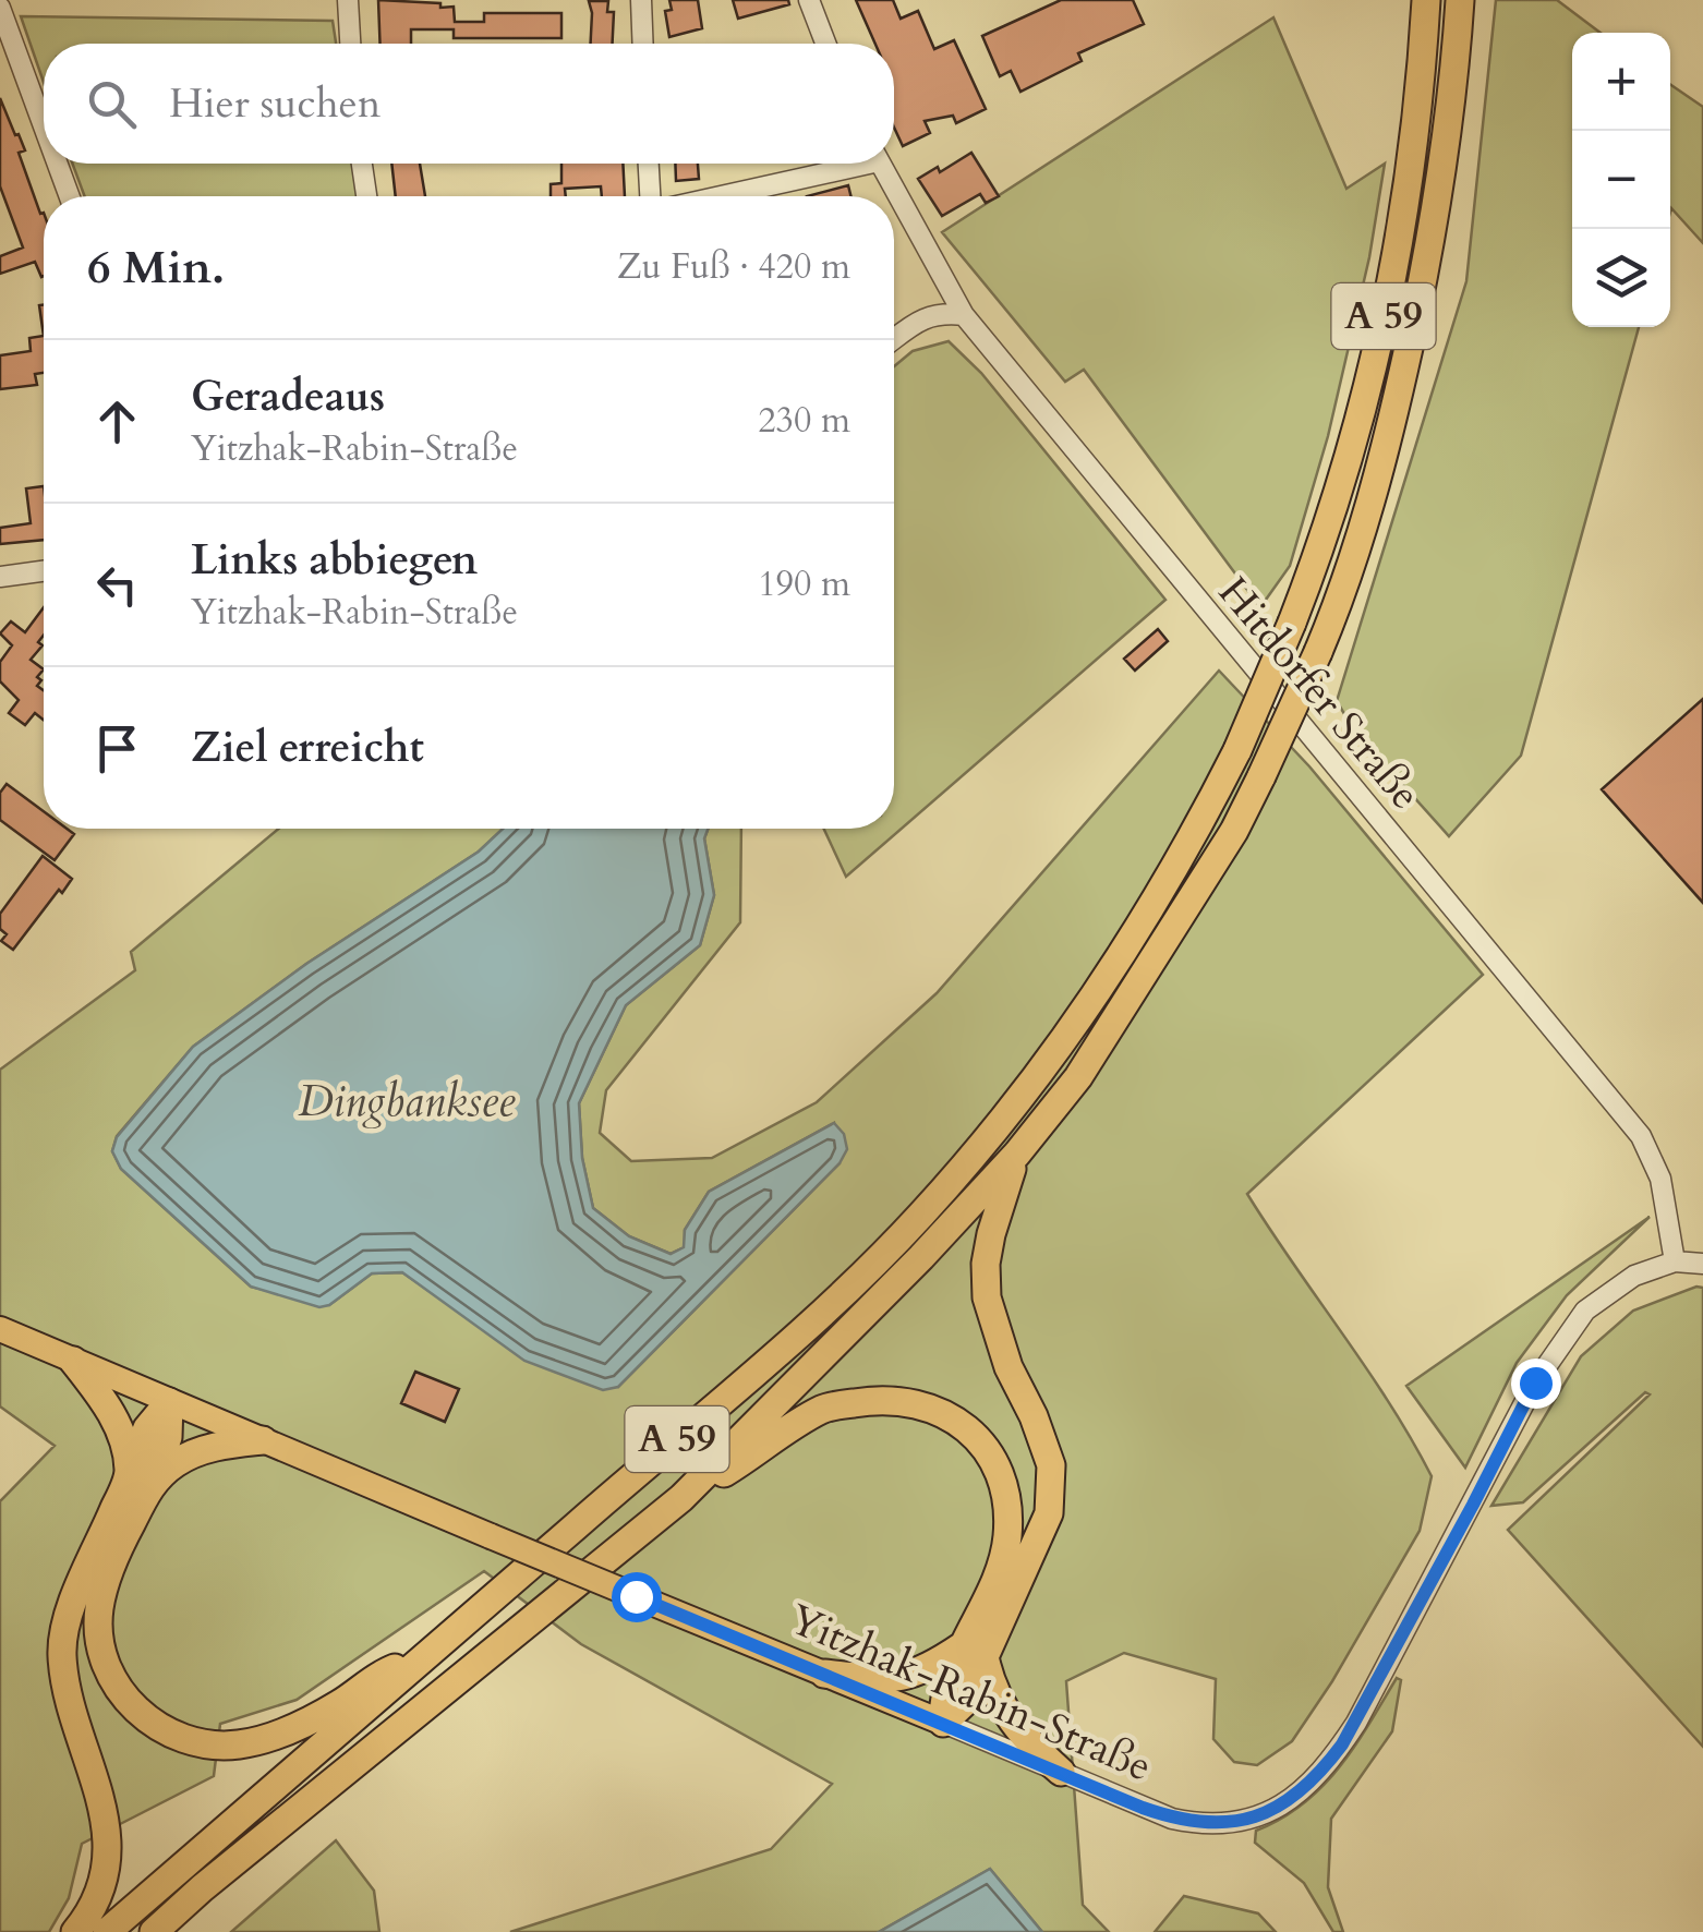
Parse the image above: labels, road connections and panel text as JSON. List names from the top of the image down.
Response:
{
  "streets": {
    "highway": ["A 59"],
    "main road": ["Yitzhak-Rabin-Straße"],
    "street": ["Hitdorfer Straße"]
  },
  "crossings": [
    ["Hitdorfer Straße", "Yitzhak-Rabin-Straße"]
  ],
  "water": ["Dingbanksee"],
  "page": {
    "map_buttons": ["+", "−"],
    "search": "Hier suchen",
    "heading": ["6 Min.", "Zu Fuß · 420 m"],
    "list": [
      ["Geradeaus", "Yitzhak-Rabin-Straße", "230 m"],
      ["Links abbiegen", "Yitzhak-Rabin-Straße", "190 m"],
      "Ziel erreicht"
    ]
  }
}
